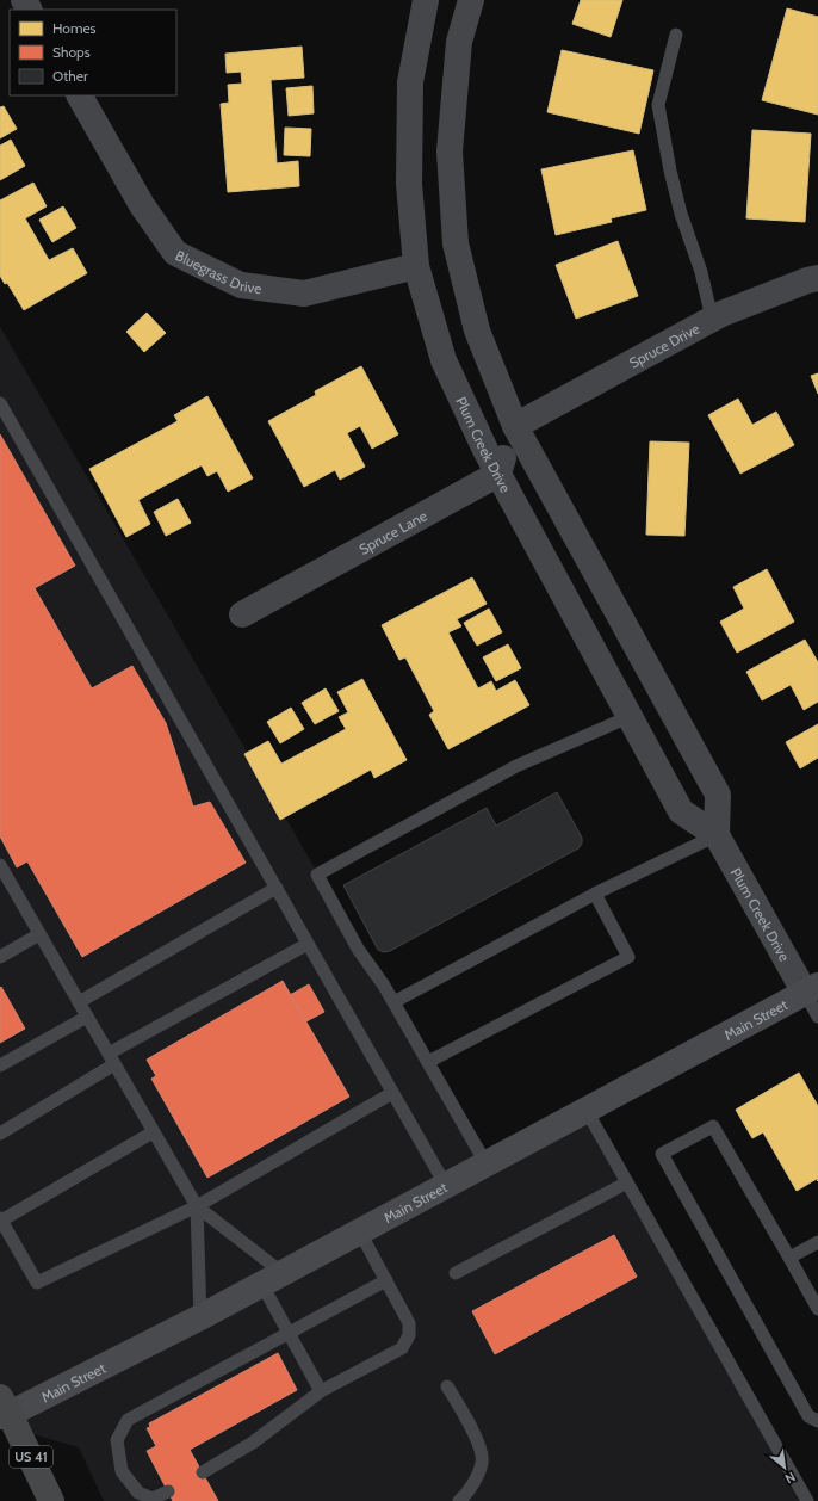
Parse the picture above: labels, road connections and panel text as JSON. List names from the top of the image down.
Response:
{
  "streets": {
    "highway": ["US 41"],
    "street": [
      "Bluegrass Drive",
      "Spruce Drive",
      "Plum Creek Drive",
      "Spruce Lane",
      "Main Street"
    ]
  },
  "crossings": [
    ["Bluegrass Drive", "Plum Creek Drive"],
    ["Plum Creek Drive", "Spruce Lane"],
    ["Plum Creek Drive", "Main Street"],
    ["Main Street", "US 41"]
  ],
  "legend": ["Homes", "Shops", "Other"],
  "north": "bottom right"
}
